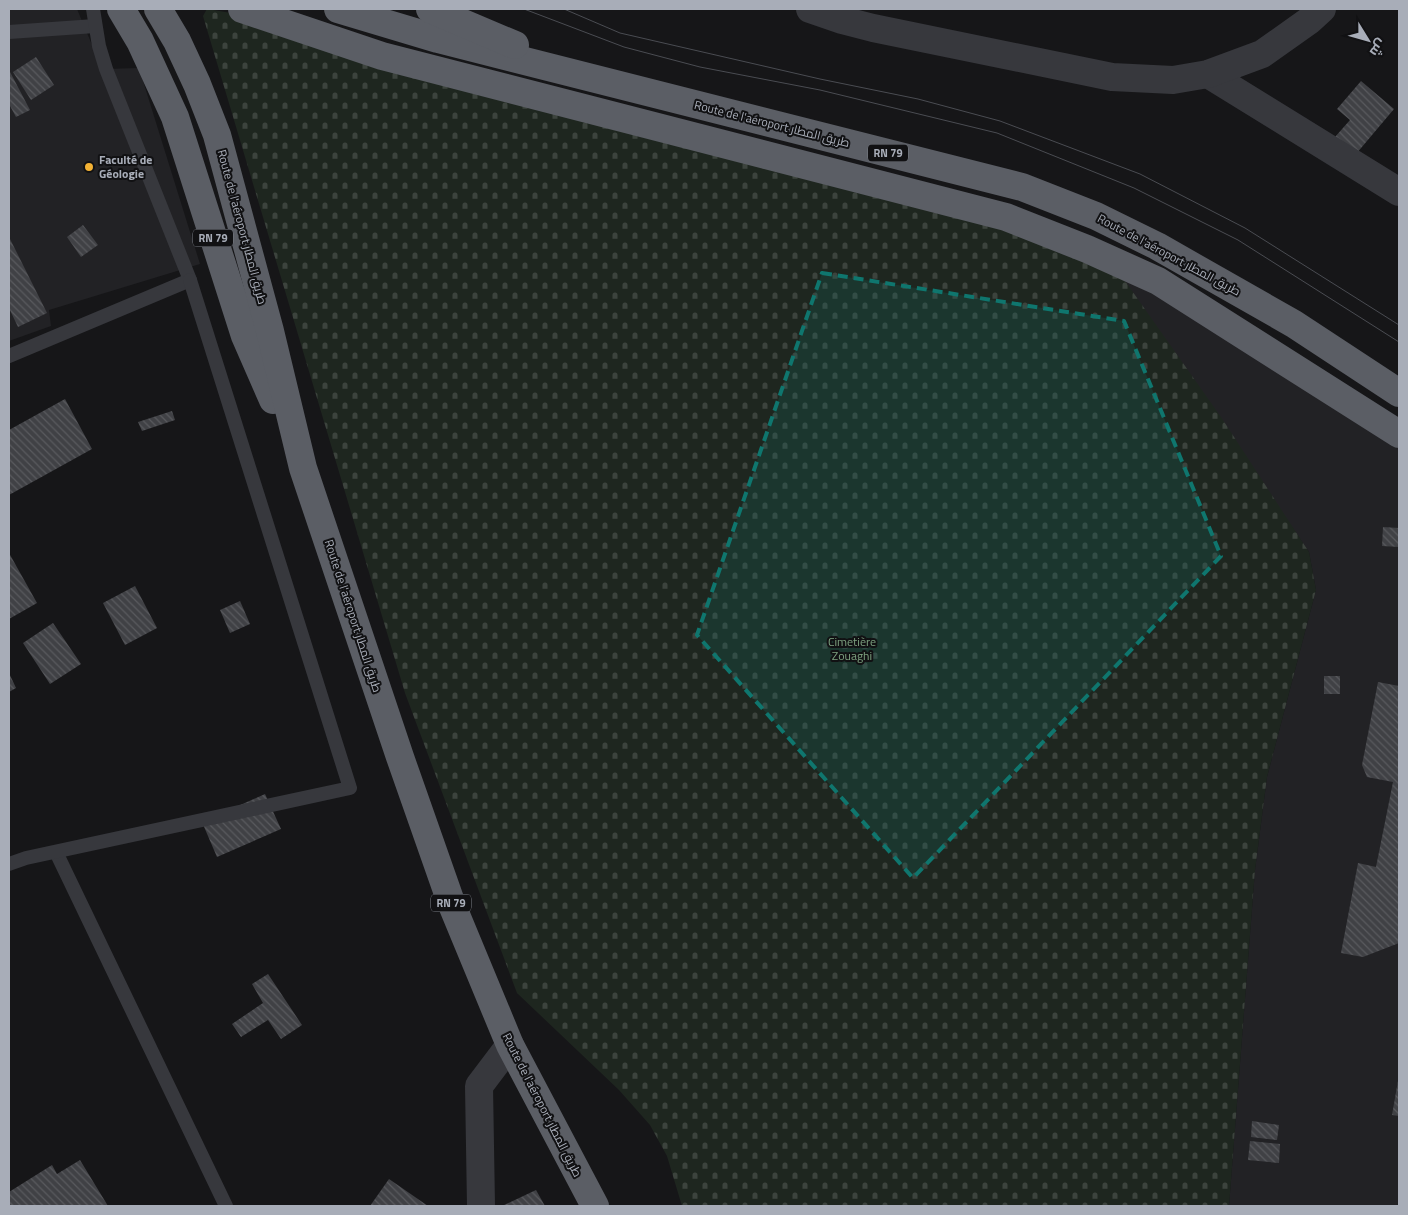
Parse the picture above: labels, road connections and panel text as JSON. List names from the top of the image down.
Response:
{
  "streets": {
    "highway": ["Route de l'aéroport طريق المطار", "RN 79"]
  },
  "crossings": [
    ["Route de l'aéroport طريق المطار", "RN 79"]
  ],
  "parks": ["Cimetière Zouaghi"],
  "places": ["Faculté de Géologie"],
  "north": "bottom right"
}
